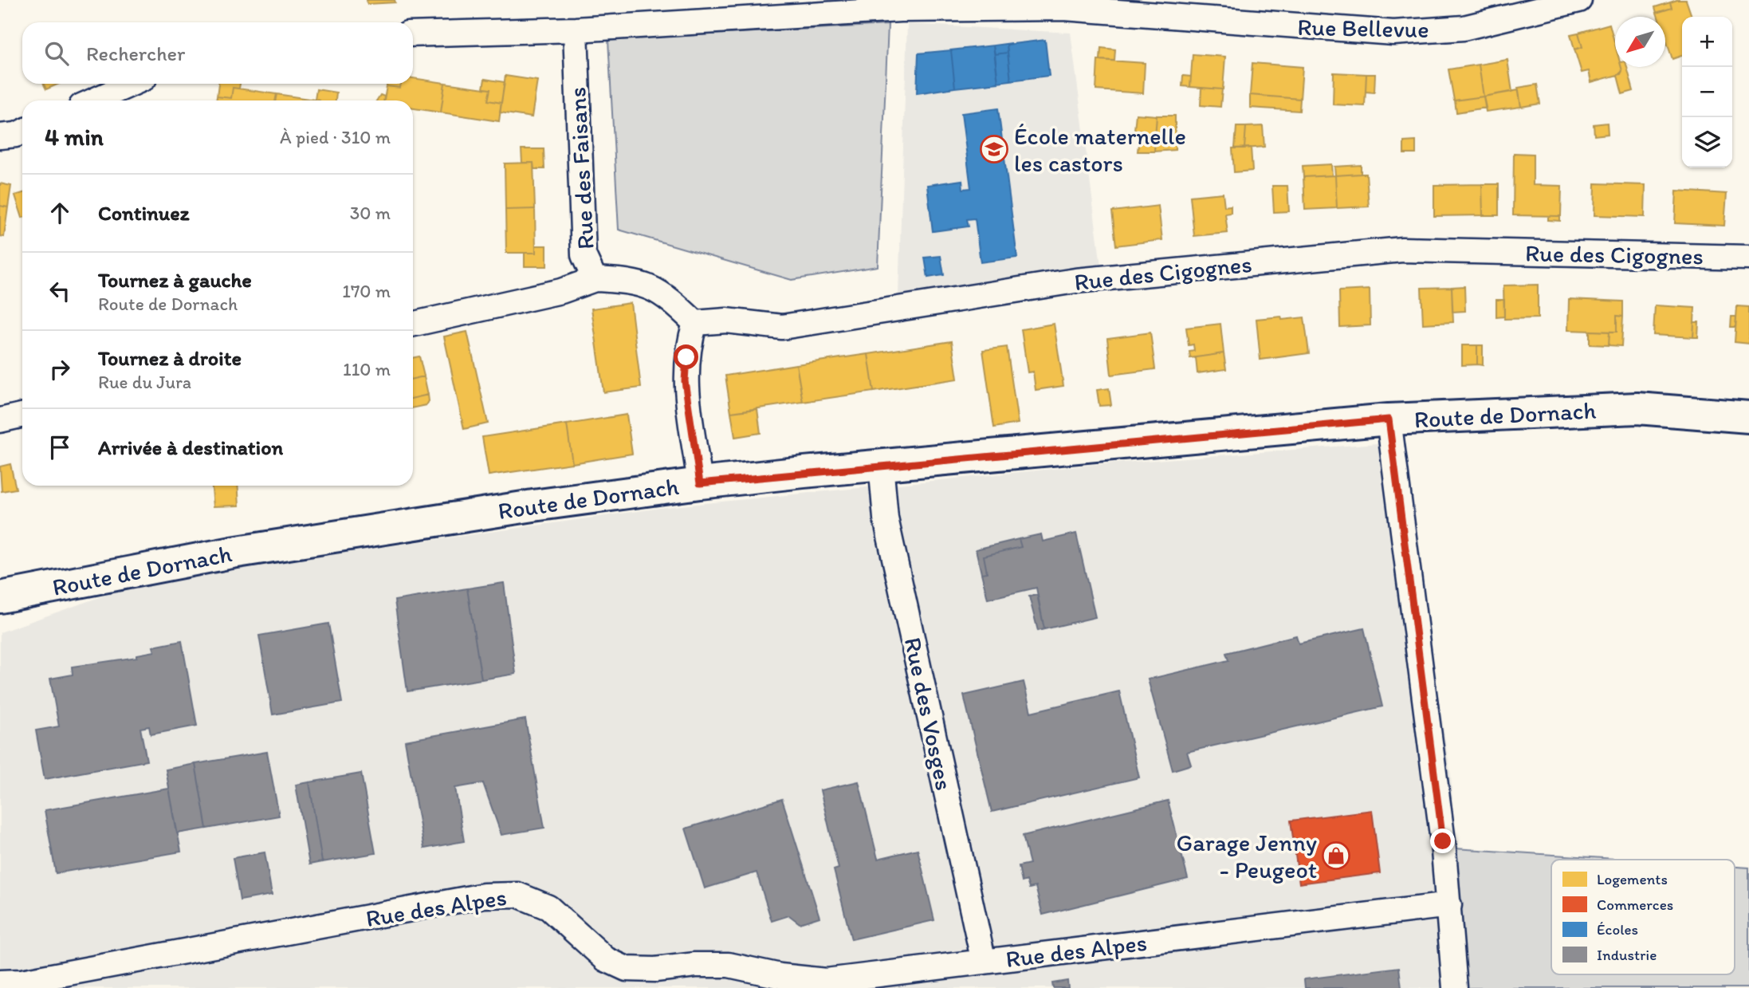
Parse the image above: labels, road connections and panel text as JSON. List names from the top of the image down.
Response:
{
  "streets": {
    "main road": ["Route de Dornach"],
    "street": [
      "Rue Bellevue",
      "Rue des Faisans",
      "Rue des Cigognes",
      "Rue des Vosges",
      "Rue des Alpes"
    ]
  },
  "crossings": [
    ["Rue Bellevue", "Rue des Faisans"],
    ["Route de Dornach", "Rue des Vosges"],
    ["Rue des Vosges", "Rue des Alpes"]
  ],
  "places": {
    "school or university": ["École maternelle les castors"],
    "shop": ["Garage Jenny - Peugeot"]
  },
  "legend": [
    "Logements",
    "Commerces",
    "Écoles",
    "Industrie"
  ],
  "north": "bottom left",
  "page": {
    "map_buttons": ["+", "−"],
    "search": "Rechercher",
    "heading": ["4 min", "À pied · 310 m"],
    "list": [
      ["Continuez", "30 m"],
      ["Tournez à gauche", "Route de Dornach", "170 m"],
      ["Tournez à droite", "Rue du Jura", "110 m"],
      "Arrivée à destination"
    ]
  }
}
